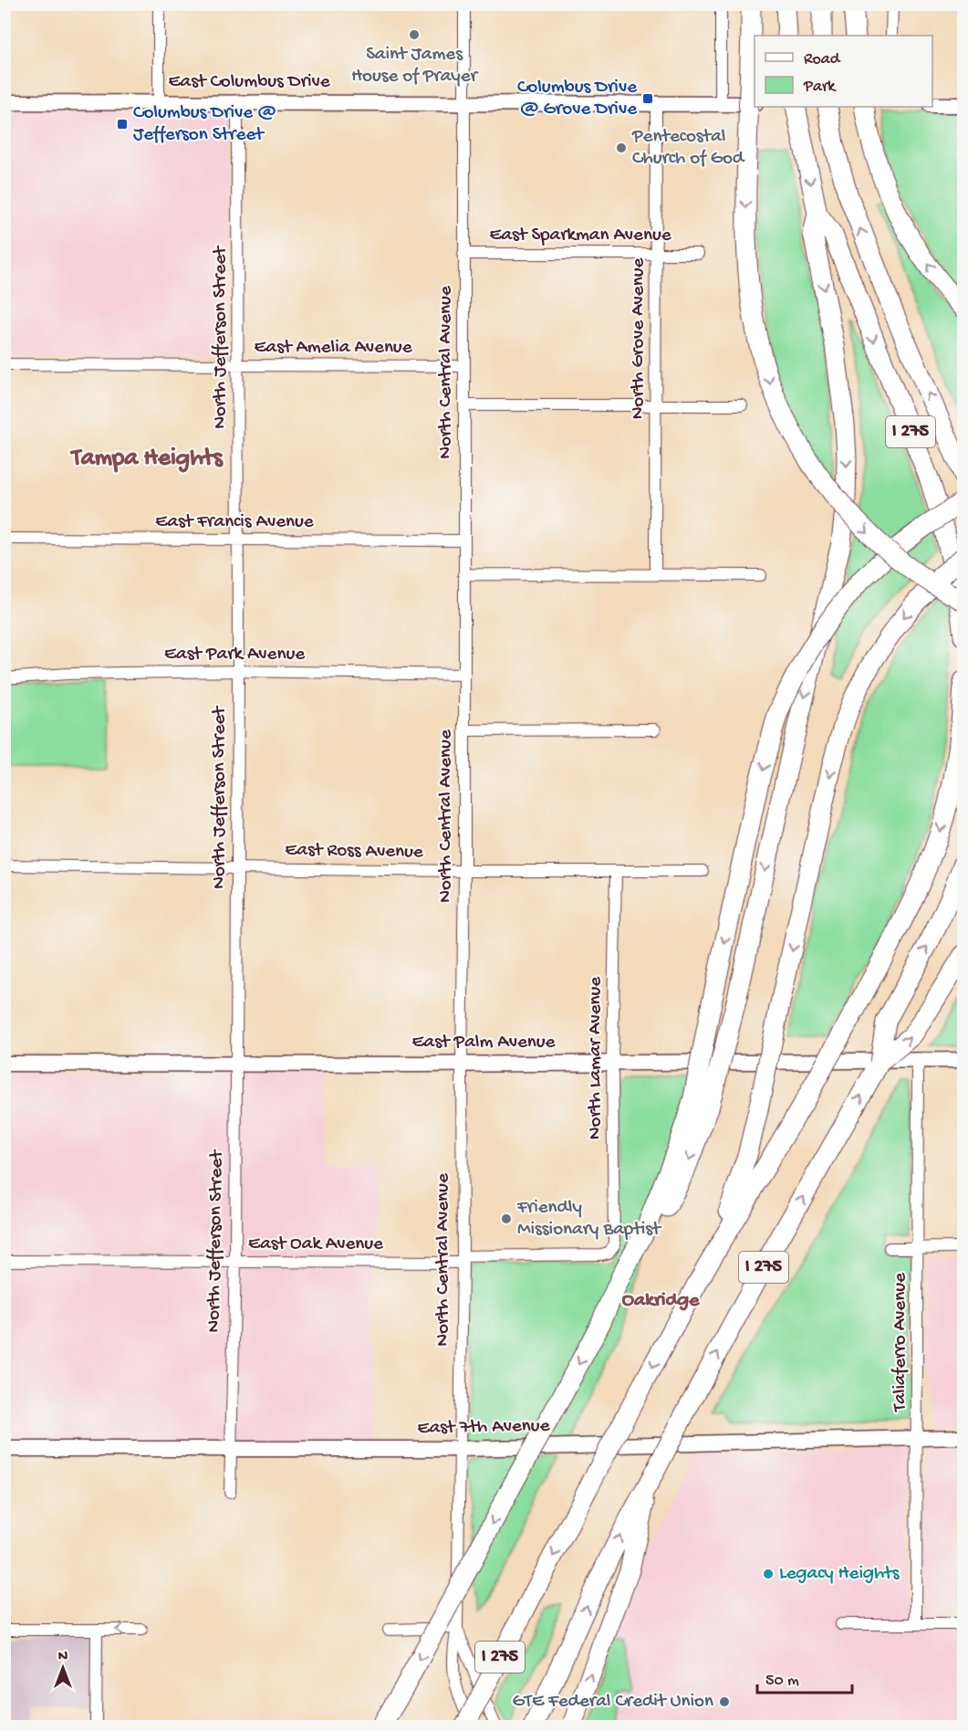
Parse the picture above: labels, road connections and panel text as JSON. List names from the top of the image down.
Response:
{
  "streets": {
    "highway": ["I 275"],
    "street": [
      "East Columbus Drive",
      "East Sparkman Avenue",
      "North Jefferson Street",
      "North Grove Avenue",
      "East Amelia Avenue",
      "North Central Avenue",
      "East Francis Avenue",
      "East Park Avenue",
      "East Ross Avenue",
      "East Palm Avenue",
      "North Lamar Avenue",
      "East Oak Avenue",
      "Taliaferro Avenue",
      "East 7th Avenue"
    ]
  },
  "crossings": [
    ["East Columbus Drive", "North Jefferson Street"],
    ["East Columbus Drive", "North Grove Avenue"],
    ["East Columbus Drive", "North Central Avenue"],
    ["East Sparkman Avenue", "North Grove Avenue"],
    ["East Sparkman Avenue", "North Central Avenue"],
    ["North Jefferson Street", "East Amelia Avenue"],
    ["North Jefferson Street", "East Francis Avenue"],
    ["North Jefferson Street", "East Park Avenue"],
    ["North Jefferson Street", "East Ross Avenue"],
    ["North Jefferson Street", "East Palm Avenue"],
    ["North Jefferson Street", "East Oak Avenue"],
    ["North Jefferson Street", "East 7th Avenue"],
    ["East Amelia Avenue", "North Central Avenue"],
    ["North Central Avenue", "East Francis Avenue"],
    ["North Central Avenue", "East Park Avenue"],
    ["North Central Avenue", "East Ross Avenue"],
    ["North Central Avenue", "East Palm Avenue"],
    ["North Central Avenue", "East Oak Avenue"],
    ["North Central Avenue", "East 7th Avenue"],
    ["East Ross Avenue", "North Lamar Avenue"],
    ["East Palm Avenue", "North Lamar Avenue"],
    ["East Palm Avenue", "Taliaferro Avenue"],
    ["North Lamar Avenue", "East Oak Avenue"],
    ["Taliaferro Avenue", "East 7th Avenue"]
  ],
  "districts": ["Tampa Heights", "Oakridge"],
  "places": {
    "other": [
      "Saint James House of Prayer",
      "Pentecostal Church of God",
      "Friendly Missionary Baptist",
      "Legacy Heights",
      "GTE Federal Credit Union"
    ],
    "transit": ["Columbus Drive @ Grove Drive", "Columbus Drive @ Jefferson Street"]
  },
  "legend": ["Road", "Park"],
  "scale_bar": "50 m",
  "north": "top"
}
